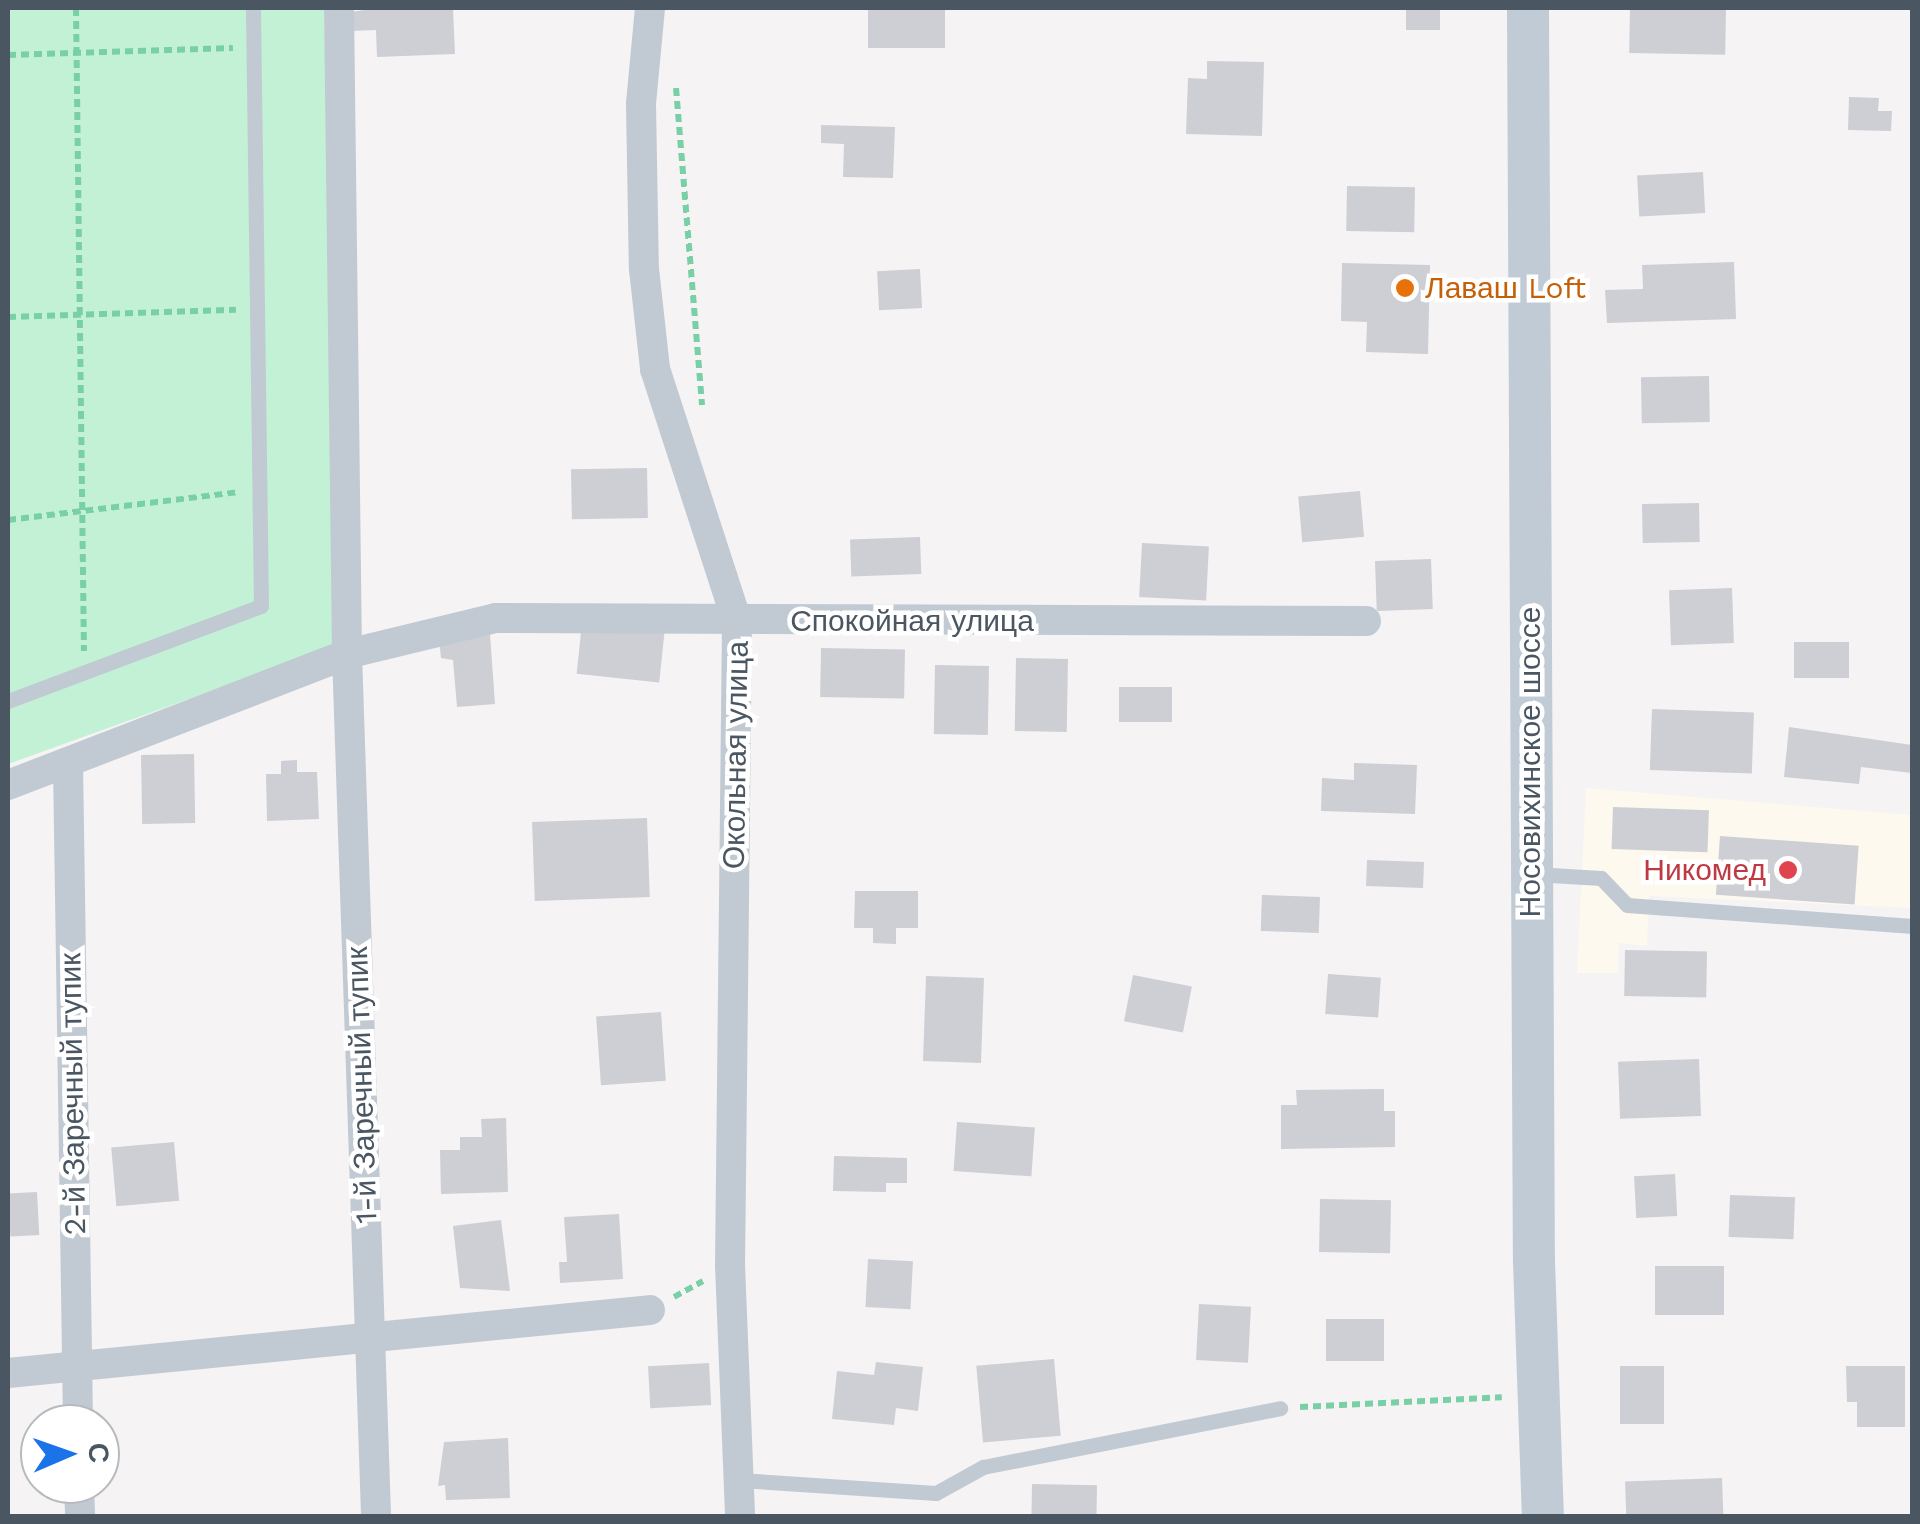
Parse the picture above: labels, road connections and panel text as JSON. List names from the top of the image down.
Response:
{
  "streets": {
    "main road": ["Носовихинское шоссе"],
    "street": [
      "Спокойная улица",
      "Окольная улица",
      "1-й Заречный тупик",
      "2-й Заречный тупик"
    ]
  },
  "crossings": [
    ["Спокойная улица", "Окольная улица"],
    ["Спокойная улица", "1-й Заречный тупик"],
    ["Спокойная улица", "2-й Заречный тупик"]
  ],
  "places": ["Лаваш Loft", "Никомед"],
  "north": "right"
}
